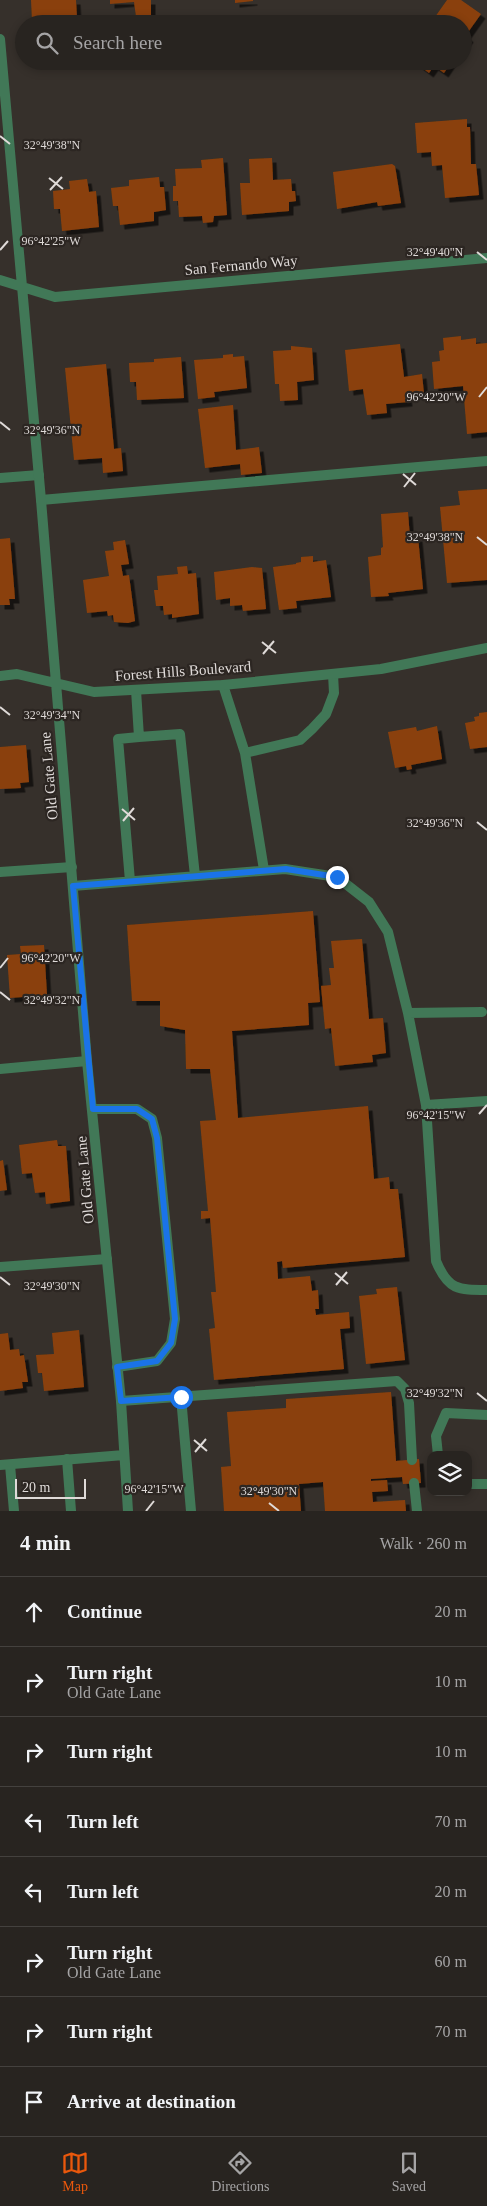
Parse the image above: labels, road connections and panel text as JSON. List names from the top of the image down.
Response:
{
  "streets": {
    "street": ["San Fernando Way", "Forest Hills Boulevard", "Old Gate Lane"]
  },
  "crossings": [
    ["San Fernando Way", "Old Gate Lane"],
    ["Forest Hills Boulevard", "Old Gate Lane"]
  ],
  "scale_bar": "20 m",
  "page": {
    "search": "Search here",
    "scale": "20 m",
    "heading": ["4 min", "Walk · 260 m"],
    "list": [
      ["Continue", "20 m"],
      ["Turn right", "Old Gate Lane", "10 m"],
      ["Turn right", "10 m"],
      ["Turn left", "70 m"],
      ["Turn left", "20 m"],
      ["Turn right", "Old Gate Lane", "60 m"],
      ["Turn right", "70 m"],
      "Arrive at destination"
    ],
    "nav": ["Map", "Directions", "Saved"]
  },
  "coordinates": [
    "32°49'38\"N",
    "96°42'25\"W",
    "32°49'40\"N",
    "96°42'20\"W",
    "32°49'36\"N",
    "32°49'34\"N",
    "32°49'32\"N",
    "96°42'15\"W",
    "32°49'30\"N"
  ]
}
